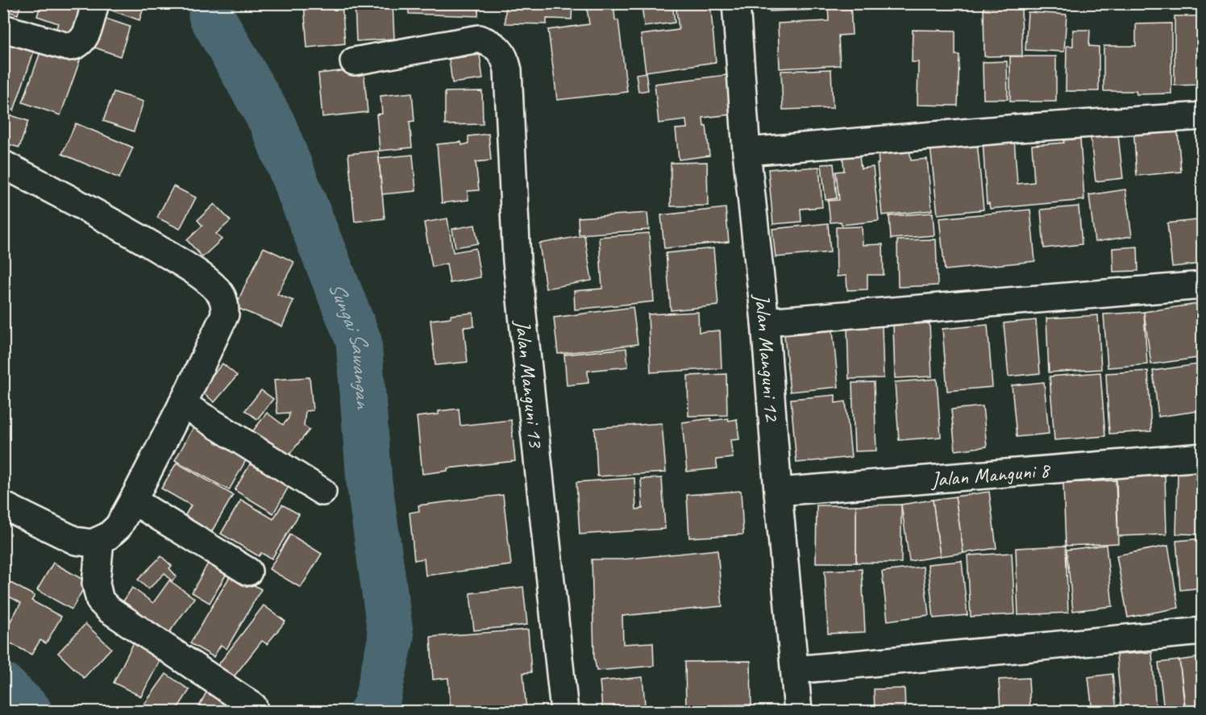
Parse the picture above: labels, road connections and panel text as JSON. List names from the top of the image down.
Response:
{
  "streets": {
    "street": ["Jalan Manguni 12", "Jalan Manguni 13", "Jalan Manguni 8"]
  },
  "crossings": [
    ["Jalan Manguni 12", "Jalan Manguni 8"]
  ],
  "water": ["Sungai Sawangan"]
}
